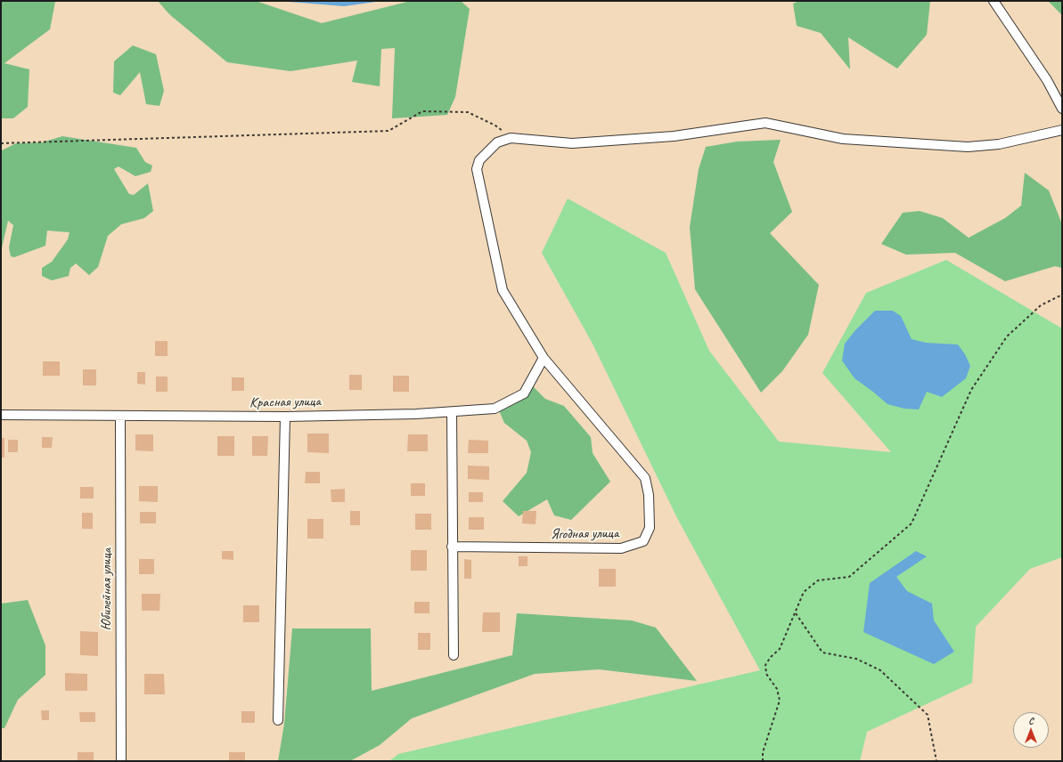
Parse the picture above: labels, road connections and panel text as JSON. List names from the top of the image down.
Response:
{
  "streets": {
    "street": ["Красная улица", "Ягодная улица", "Юбилейная улица"]
  },
  "crossings": [
    ["Красная улица", "Ягодная улица"],
    ["Красная улица", "Юбилейная улица"]
  ],
  "north": "top"
}
